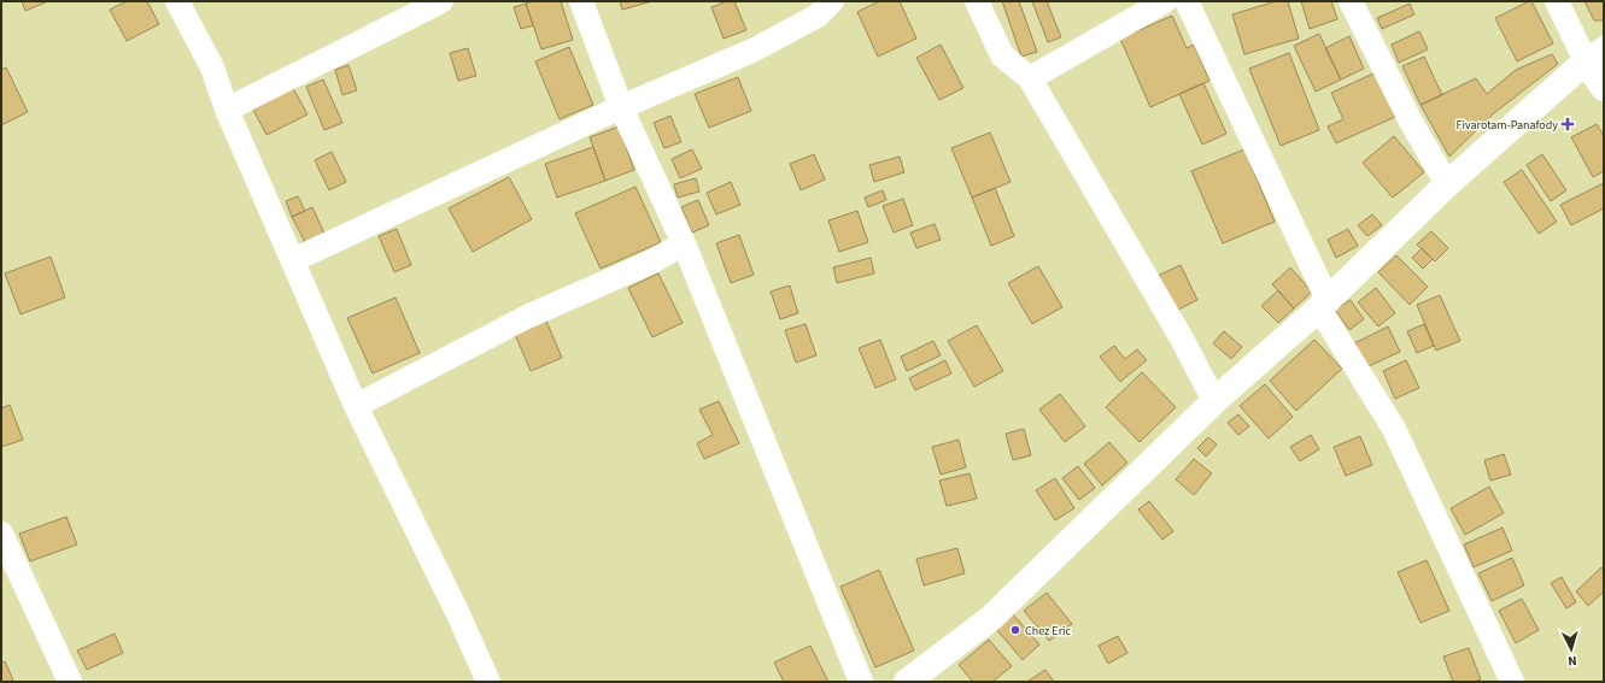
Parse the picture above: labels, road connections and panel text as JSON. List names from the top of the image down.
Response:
{
  "places": {
    "health": ["Fivarotam-Panafody"],
    "other": ["Chez Eric"]
  },
  "north": "bottom"
}
